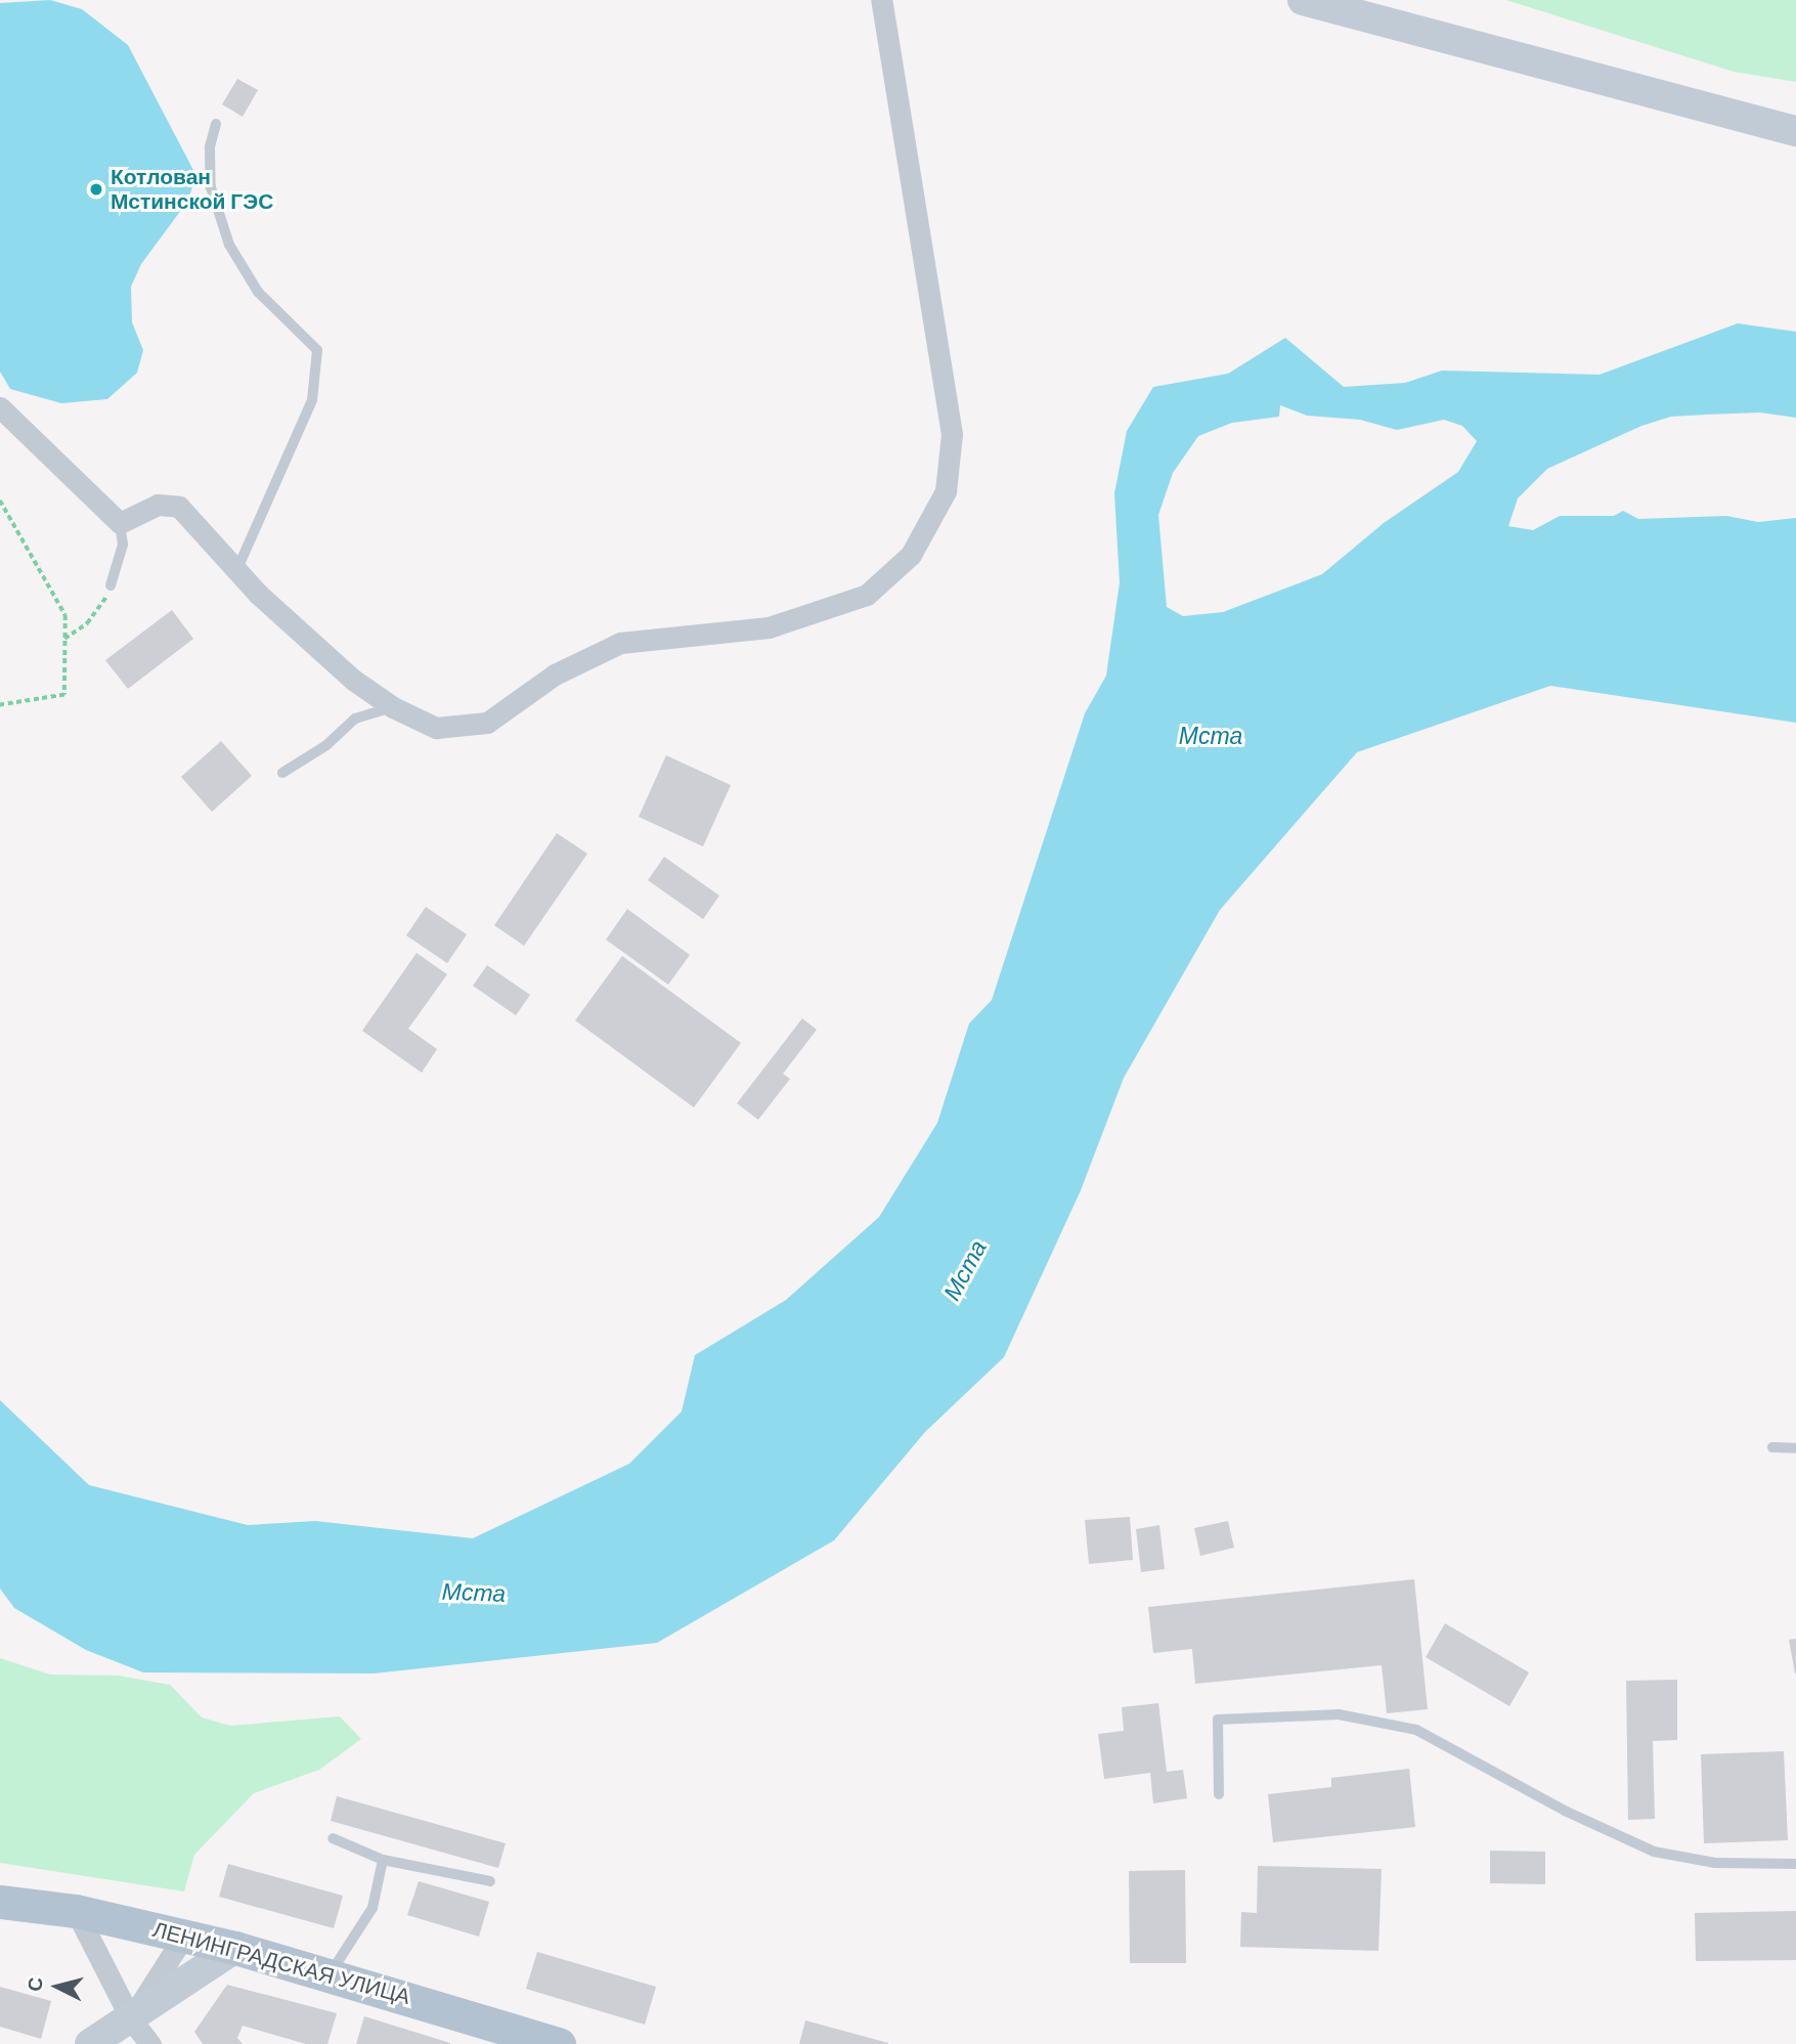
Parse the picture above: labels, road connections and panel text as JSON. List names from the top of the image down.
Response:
{
  "streets": {
    "main road": ["ЛЕНИНГРАДСКАЯ УЛИЦА"]
  },
  "water": ["Мста"],
  "places": ["Котлован Мстинской ГЭС"],
  "north": "left"
}
